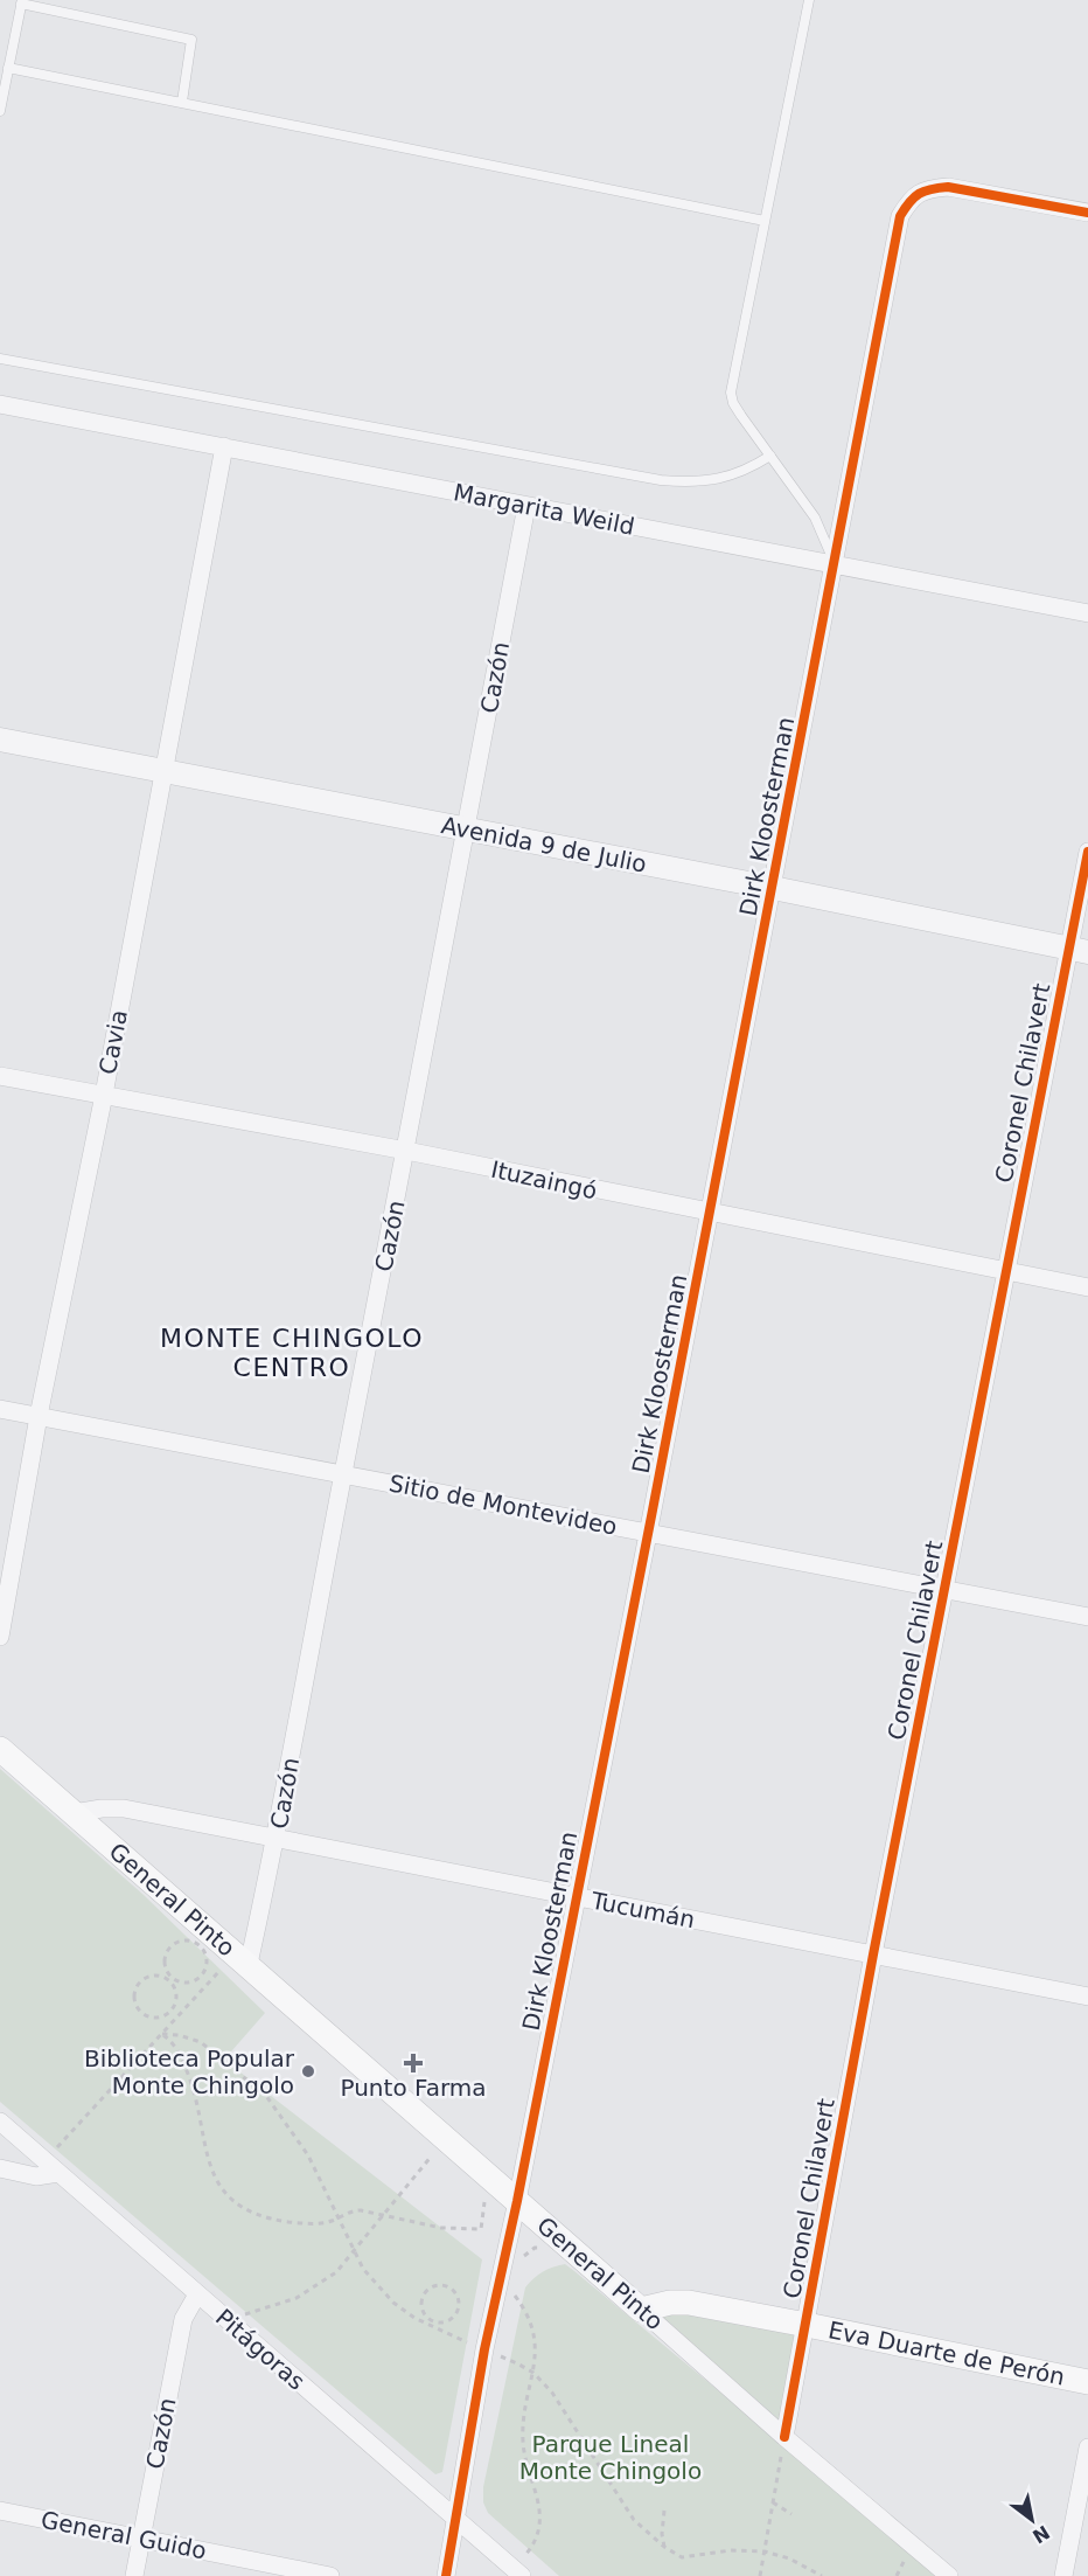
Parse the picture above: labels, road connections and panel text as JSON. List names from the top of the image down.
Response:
{
  "streets": {
    "main road": ["General Pinto", "Eva Duarte de Perón"],
    "street": [
      "Margarita Weild",
      "Cazón",
      "Dirk Kloosterman",
      "Avenida 9 de Julio",
      "Cavia",
      "Coronel Chilavert",
      "Ituzaingó",
      "Sitio de Montevideo",
      "Tucumán",
      "Pitágoras",
      "General Guido"
    ]
  },
  "crossings": [
    ["Margarita Weild", "Cazón"],
    ["Margarita Weild", "Dirk Kloosterman"],
    ["Margarita Weild", "Cavia"],
    ["Cazón", "Avenida 9 de Julio"],
    ["Cazón", "Ituzaingó"],
    ["Cazón", "Sitio de Montevideo"],
    ["Cazón", "General Pinto"],
    ["Cazón", "Tucumán"],
    ["Cazón", "Pitágoras"],
    ["Cazón", "General Guido"],
    ["Dirk Kloosterman", "Avenida 9 de Julio"],
    ["Dirk Kloosterman", "Ituzaingó"],
    ["Dirk Kloosterman", "Sitio de Montevideo"],
    ["Dirk Kloosterman", "General Pinto"],
    ["Dirk Kloosterman", "Tucumán"],
    ["Dirk Kloosterman", "Pitágoras"],
    ["Avenida 9 de Julio", "Cavia"],
    ["Avenida 9 de Julio", "Coronel Chilavert"],
    ["Cavia", "Ituzaingó"],
    ["Cavia", "Sitio de Montevideo"],
    ["Coronel Chilavert", "Ituzaingó"],
    ["Coronel Chilavert", "Sitio de Montevideo"],
    ["Coronel Chilavert", "General Pinto"],
    ["Coronel Chilavert", "Tucumán"],
    ["Coronel Chilavert", "Eva Duarte de Perón"],
    ["General Pinto", "Tucumán"],
    ["General Pinto", "Eva Duarte de Perón"]
  ],
  "districts": ["MONTE CHINGOLO CENTRO"],
  "parks": ["Parque Lineal Monte Chingolo"],
  "places": {
    "health": ["Punto Farma"],
    "other": ["Biblioteca Popular Monte Chingolo"]
  },
  "north": "bottom right"
}
